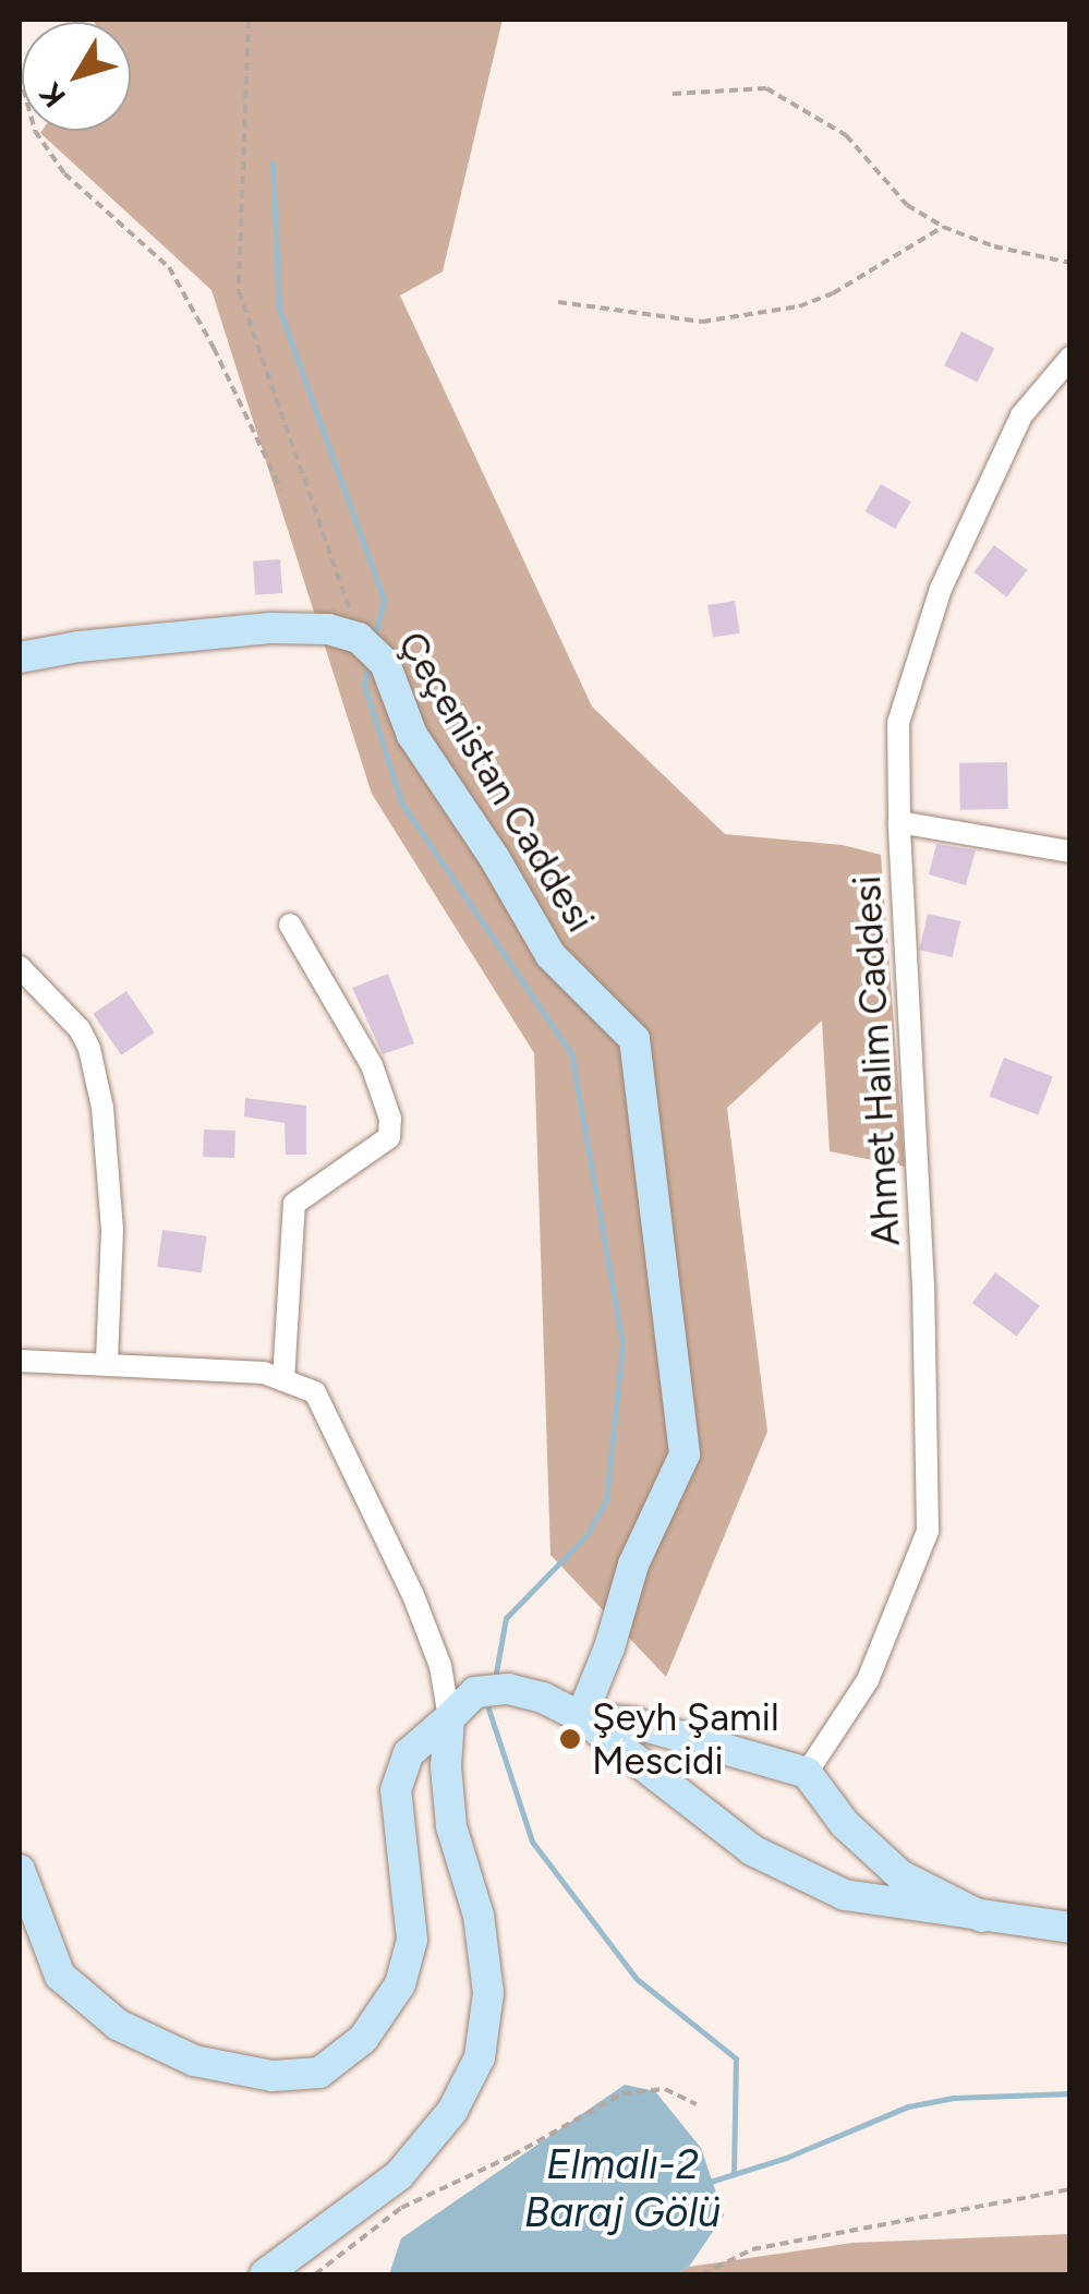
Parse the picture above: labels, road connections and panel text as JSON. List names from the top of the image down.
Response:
{
  "streets": {
    "street": ["Çeçenistan Caddesi", "Ahmet Halim Caddesi"]
  },
  "water": ["Elmalı-2 Baraj Gölü"],
  "places": ["Şeyh Şamil Mescidi"],
  "north": "bottom left"
}
